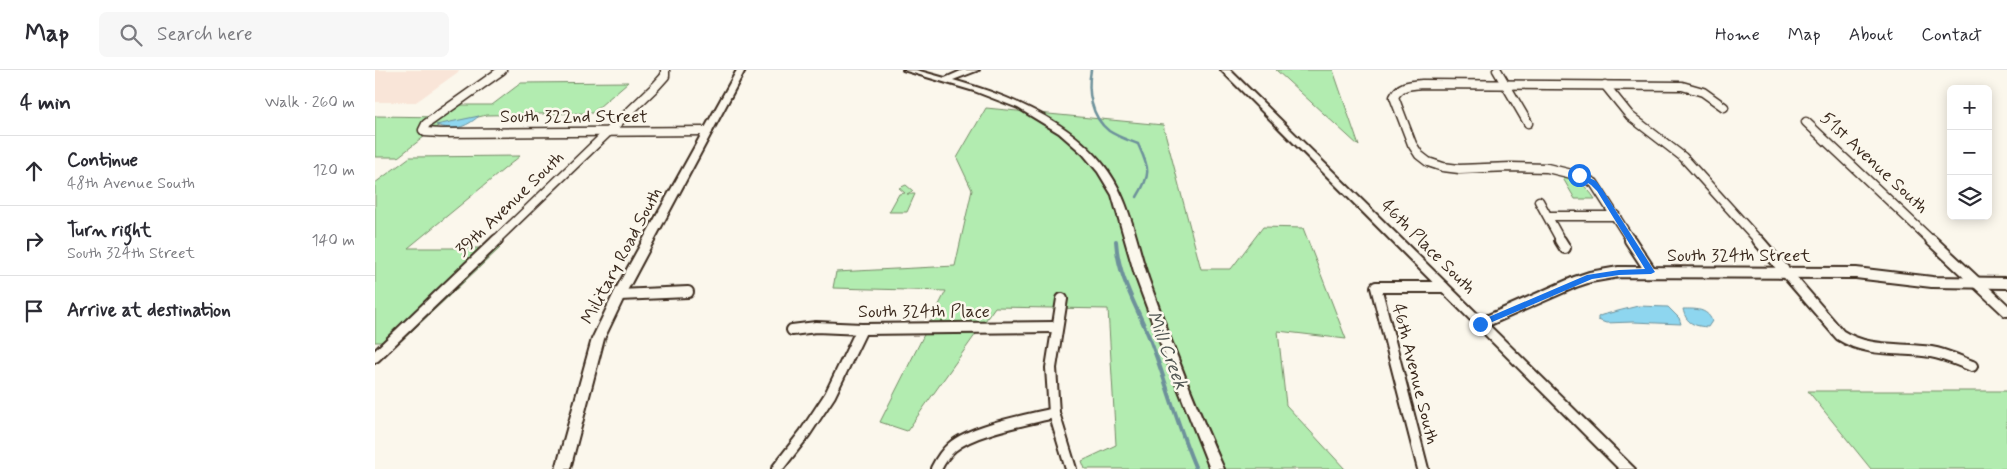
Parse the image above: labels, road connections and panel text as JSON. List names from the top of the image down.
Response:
{
  "streets": {
    "main road": ["46th Place South", "Military Road South"],
    "street": [
      "South 322nd Street",
      "51st Avenue South",
      "39th Avenue South",
      "South 324th Street",
      "South 324th Place",
      "46th Avenue South"
    ]
  },
  "crossings": [
    ["South 322nd Street", "39th Avenue South"],
    ["South 322nd Street", "Military Road South"],
    ["51st Avenue South", "South 324th Street"],
    ["46th Place South", "South 324th Street"],
    ["46th Place South", "46th Avenue South"]
  ],
  "water": ["Mill Creek"],
  "page": {
    "header": "Map",
    "search": "Search here",
    "nav": [
      "Home",
      "Map",
      "About",
      "Contact"
    ],
    "heading": ["4 min", "Walk · 260 m"],
    "map_buttons": ["+", "−"],
    "list": [
      ["Continue", "48th Avenue South", "120 m"],
      ["Turn right", "South 324th Street", "140 m"],
      "Arrive at destination"
    ]
  }
}
